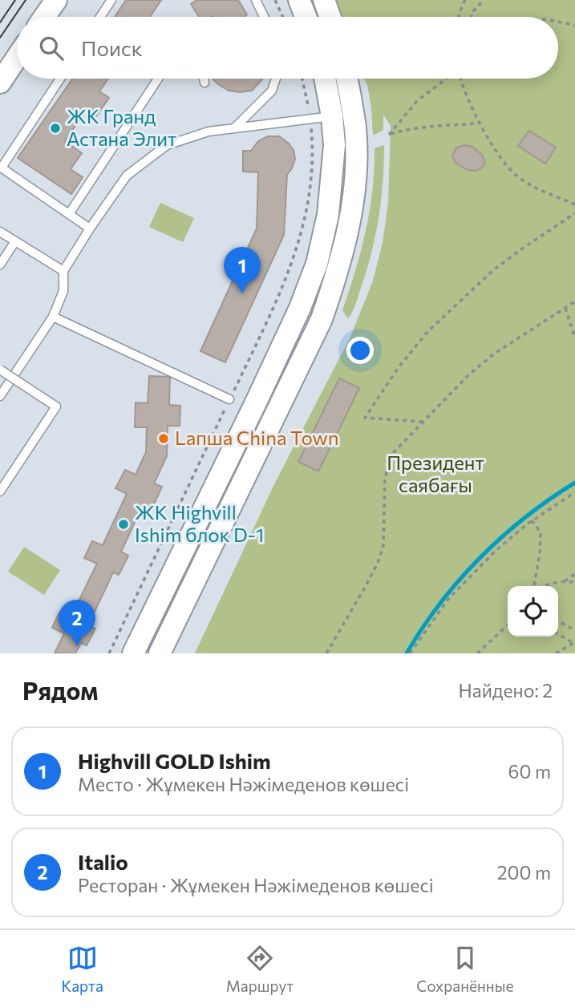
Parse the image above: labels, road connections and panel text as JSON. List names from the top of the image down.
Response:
{
  "parks": ["Президент саябағы"],
  "places": ["ЖК Гранд Астана Элит", "Lапша China Town", "ЖК Highvill Ishim блок D-1"],
  "page": {
    "search": "Поиск",
    "pins": ["1", "2"],
    "heading": ["Рядом", "Найдено: 2"],
    "list": [
      {
        "mark": "1",
        "name": "Highvill GOLD Ishim",
        "note": "Место · Жұмекен Нәжімеденов көшесі",
        "value": "60 m"
      },
      {
        "mark": "2",
        "name": "Italio",
        "note": "Ресторан · Жұмекен Нәжімеденов көшесі",
        "value": "200 m"
      }
    ],
    "nav": ["Карта", "Маршрут", "Сохранённые"]
  }
}
